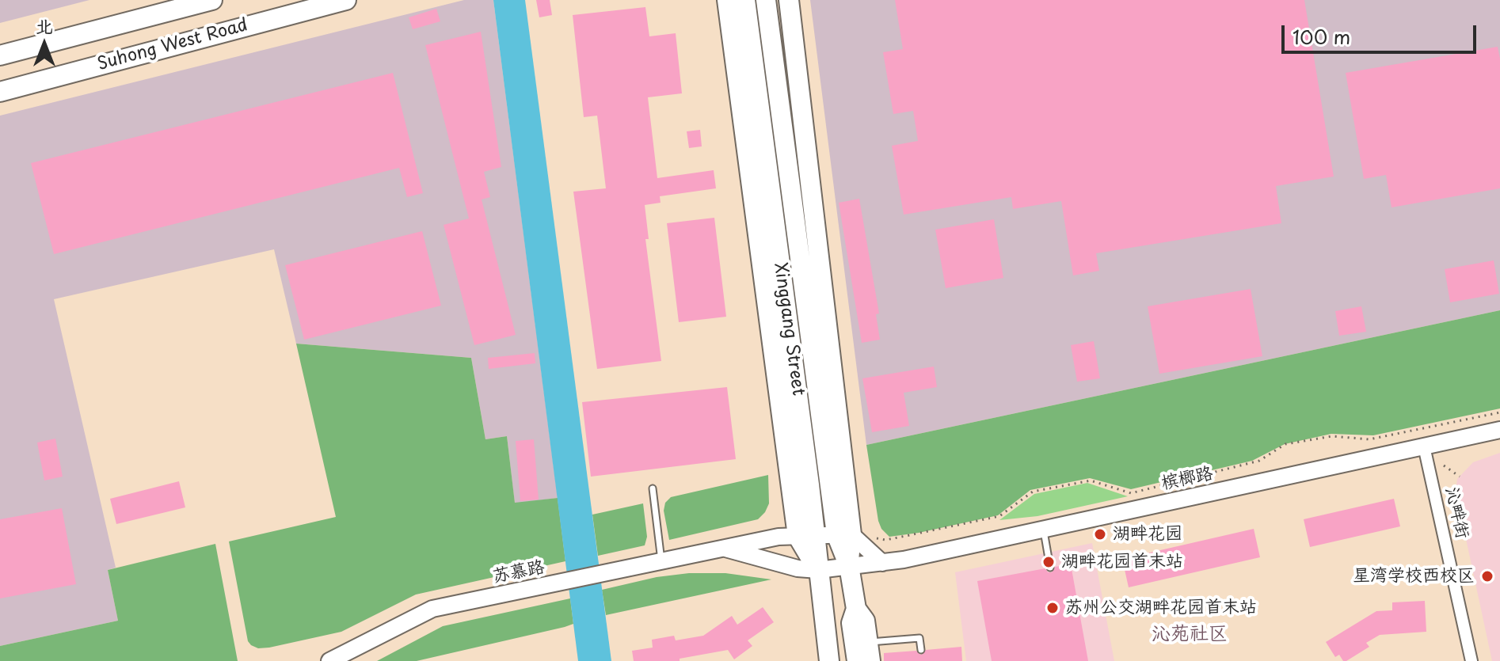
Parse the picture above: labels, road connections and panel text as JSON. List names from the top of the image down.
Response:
{
  "streets": {
    "main road": [
      "Suhong West Road",
      "Xinggang Street",
      "槟榔路",
      "苏慕路"
    ],
    "street": ["沁畔街"]
  },
  "crossings": [
    ["Xinggang Street", "苏慕路"],
    ["槟榔路", "沁畔街"],
    ["槟榔路", "苏慕路"]
  ],
  "districts": ["沁苑社区"],
  "places": [
    "湖畔花园",
    "湖畔花园首末站",
    "星湾学校西校区",
    "苏州公交湖畔花园首末站"
  ],
  "scale_bar": "100 m",
  "north": "top"
}
